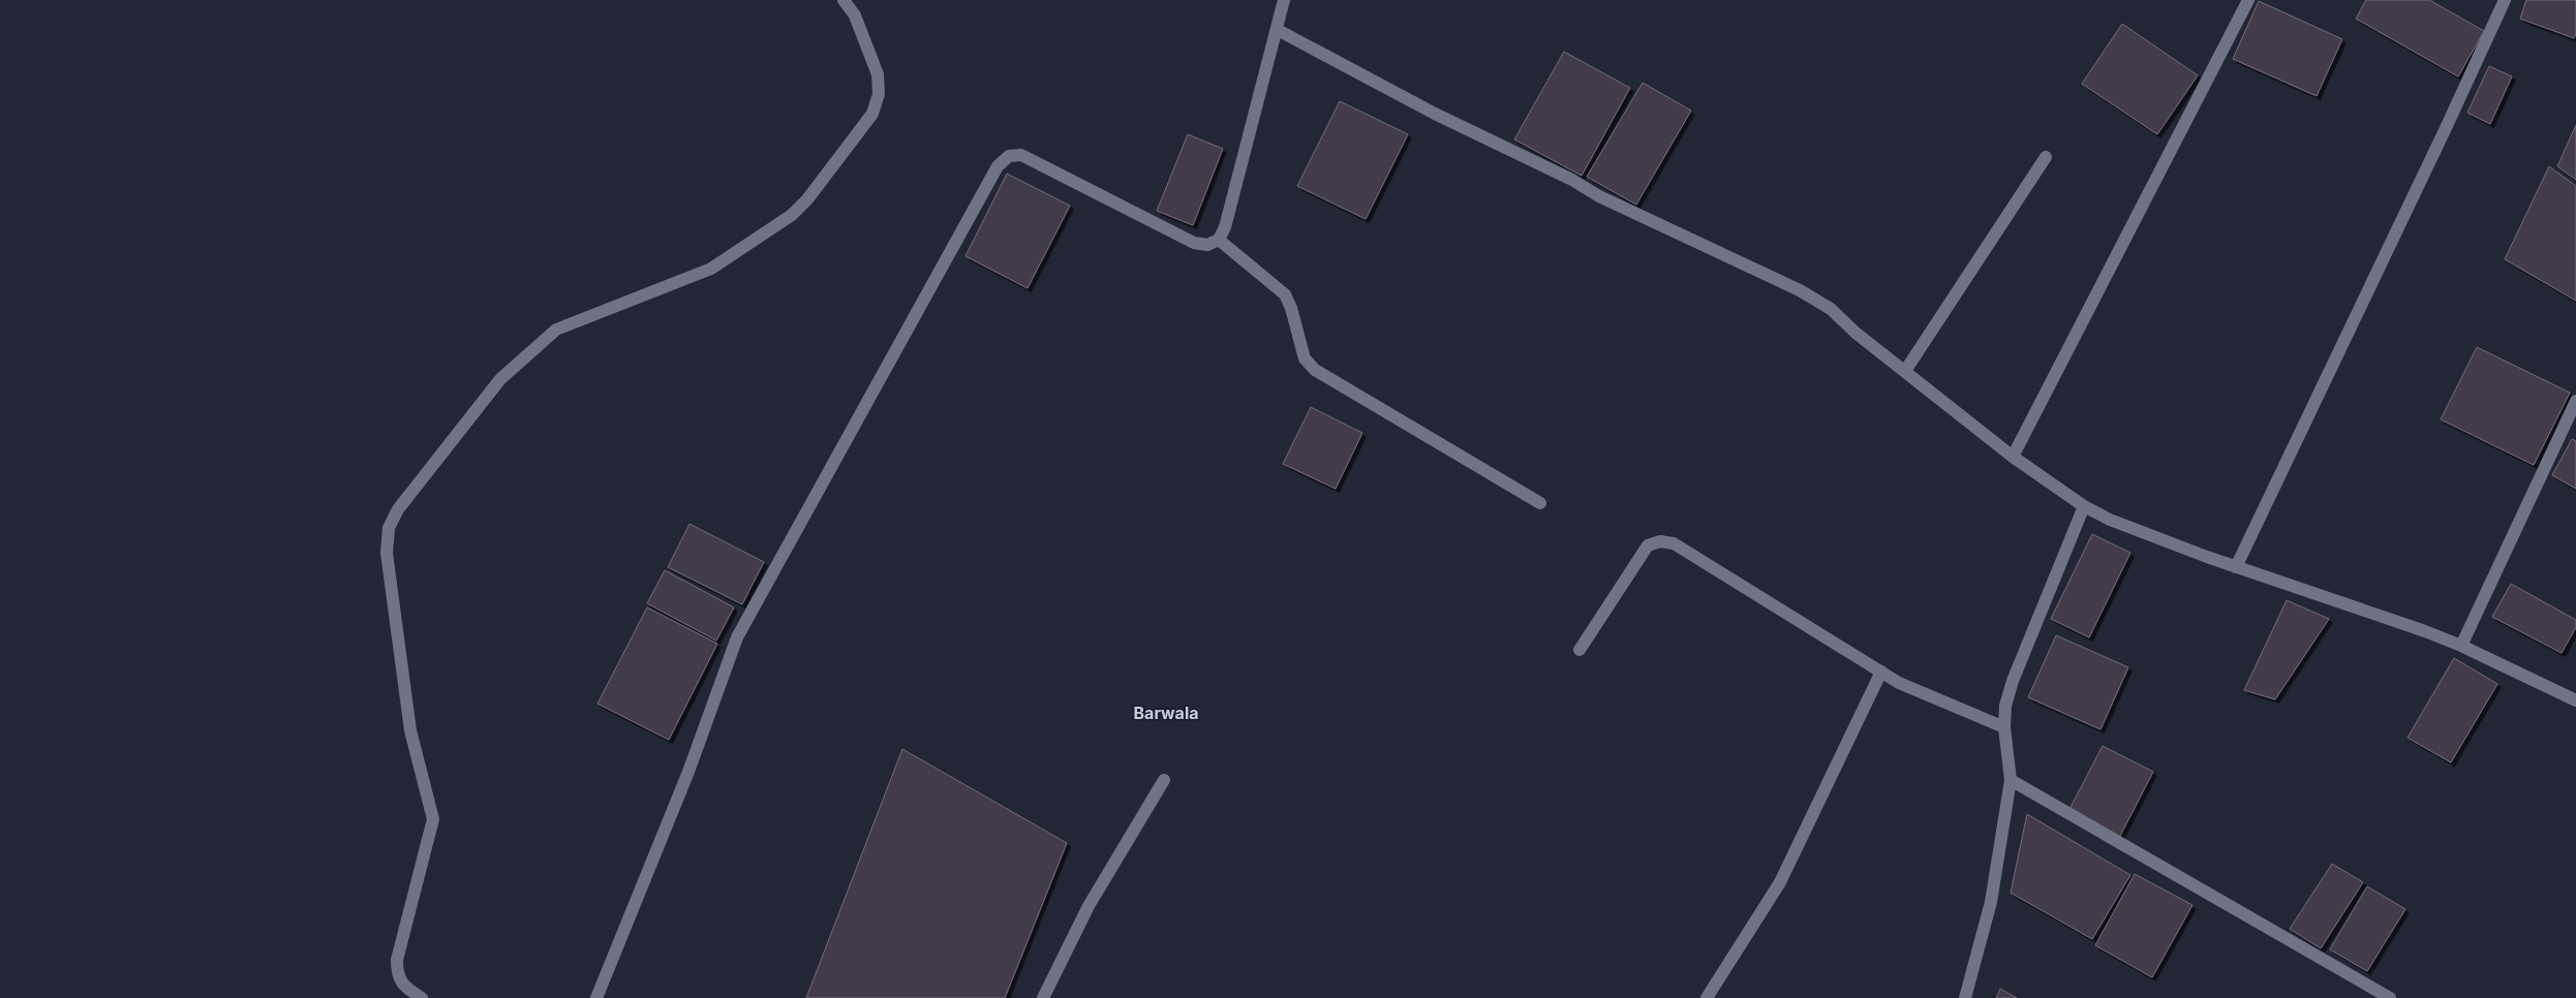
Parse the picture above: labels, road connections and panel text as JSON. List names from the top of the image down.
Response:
{
  "districts": ["Barwala"]
}
